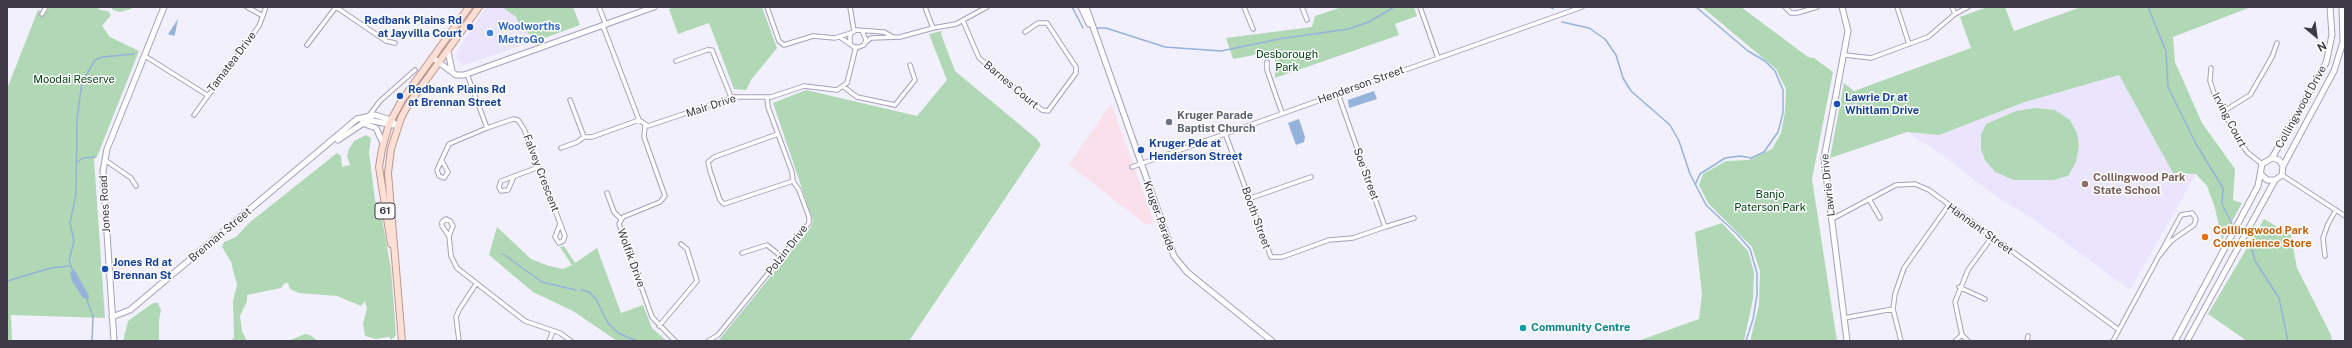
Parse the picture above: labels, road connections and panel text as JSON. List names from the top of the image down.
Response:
{
  "streets": {
    "main road": ["61"],
    "street": [
      "Tamatea Drive",
      "Barnes Court",
      "Henderson Street",
      "Mair Drive",
      "Collingwood Drive",
      "Irving Court",
      "Falvey Crescent",
      "Soe Street",
      "Lawrie Drive",
      "Jones Road",
      "Kruger Parade",
      "Booth Street",
      "Hannant Street",
      "Brennan Street",
      "Polzin Drive",
      "Wolfik Drive"
    ]
  },
  "crossings": [
    ["Henderson Street", "Soe Street"],
    ["Henderson Street", "Kruger Parade"],
    ["Henderson Street", "Booth Street"],
    ["Mair Drive", "Polzin Drive"],
    ["Mair Drive", "Wolfik Drive"],
    ["Collingwood Drive", "Irving Court"],
    ["Soe Street", "Booth Street"],
    ["Lawrie Drive", "Hannant Street"],
    ["Jones Road", "Brennan Street"]
  ],
  "parks": ["Desborough Park", "Moodai Reserve", "Banjo Paterson Park"],
  "places": [
    "Redbank Plains Rd at Jayvilla Court",
    "Woolworths MetroGo",
    "Redbank Plains Rd at Brennan Street",
    "Lawrie Dr at Whitlam Drive",
    "Kruger Parade Baptist Church",
    "Kruger Pde at Henderson Street",
    "Collingwood Park State School",
    "Colllingwood Park Convenience Store",
    "Jones Rd at Brennan St",
    "Community Centre"
  ],
  "north": "bottom right"
}
